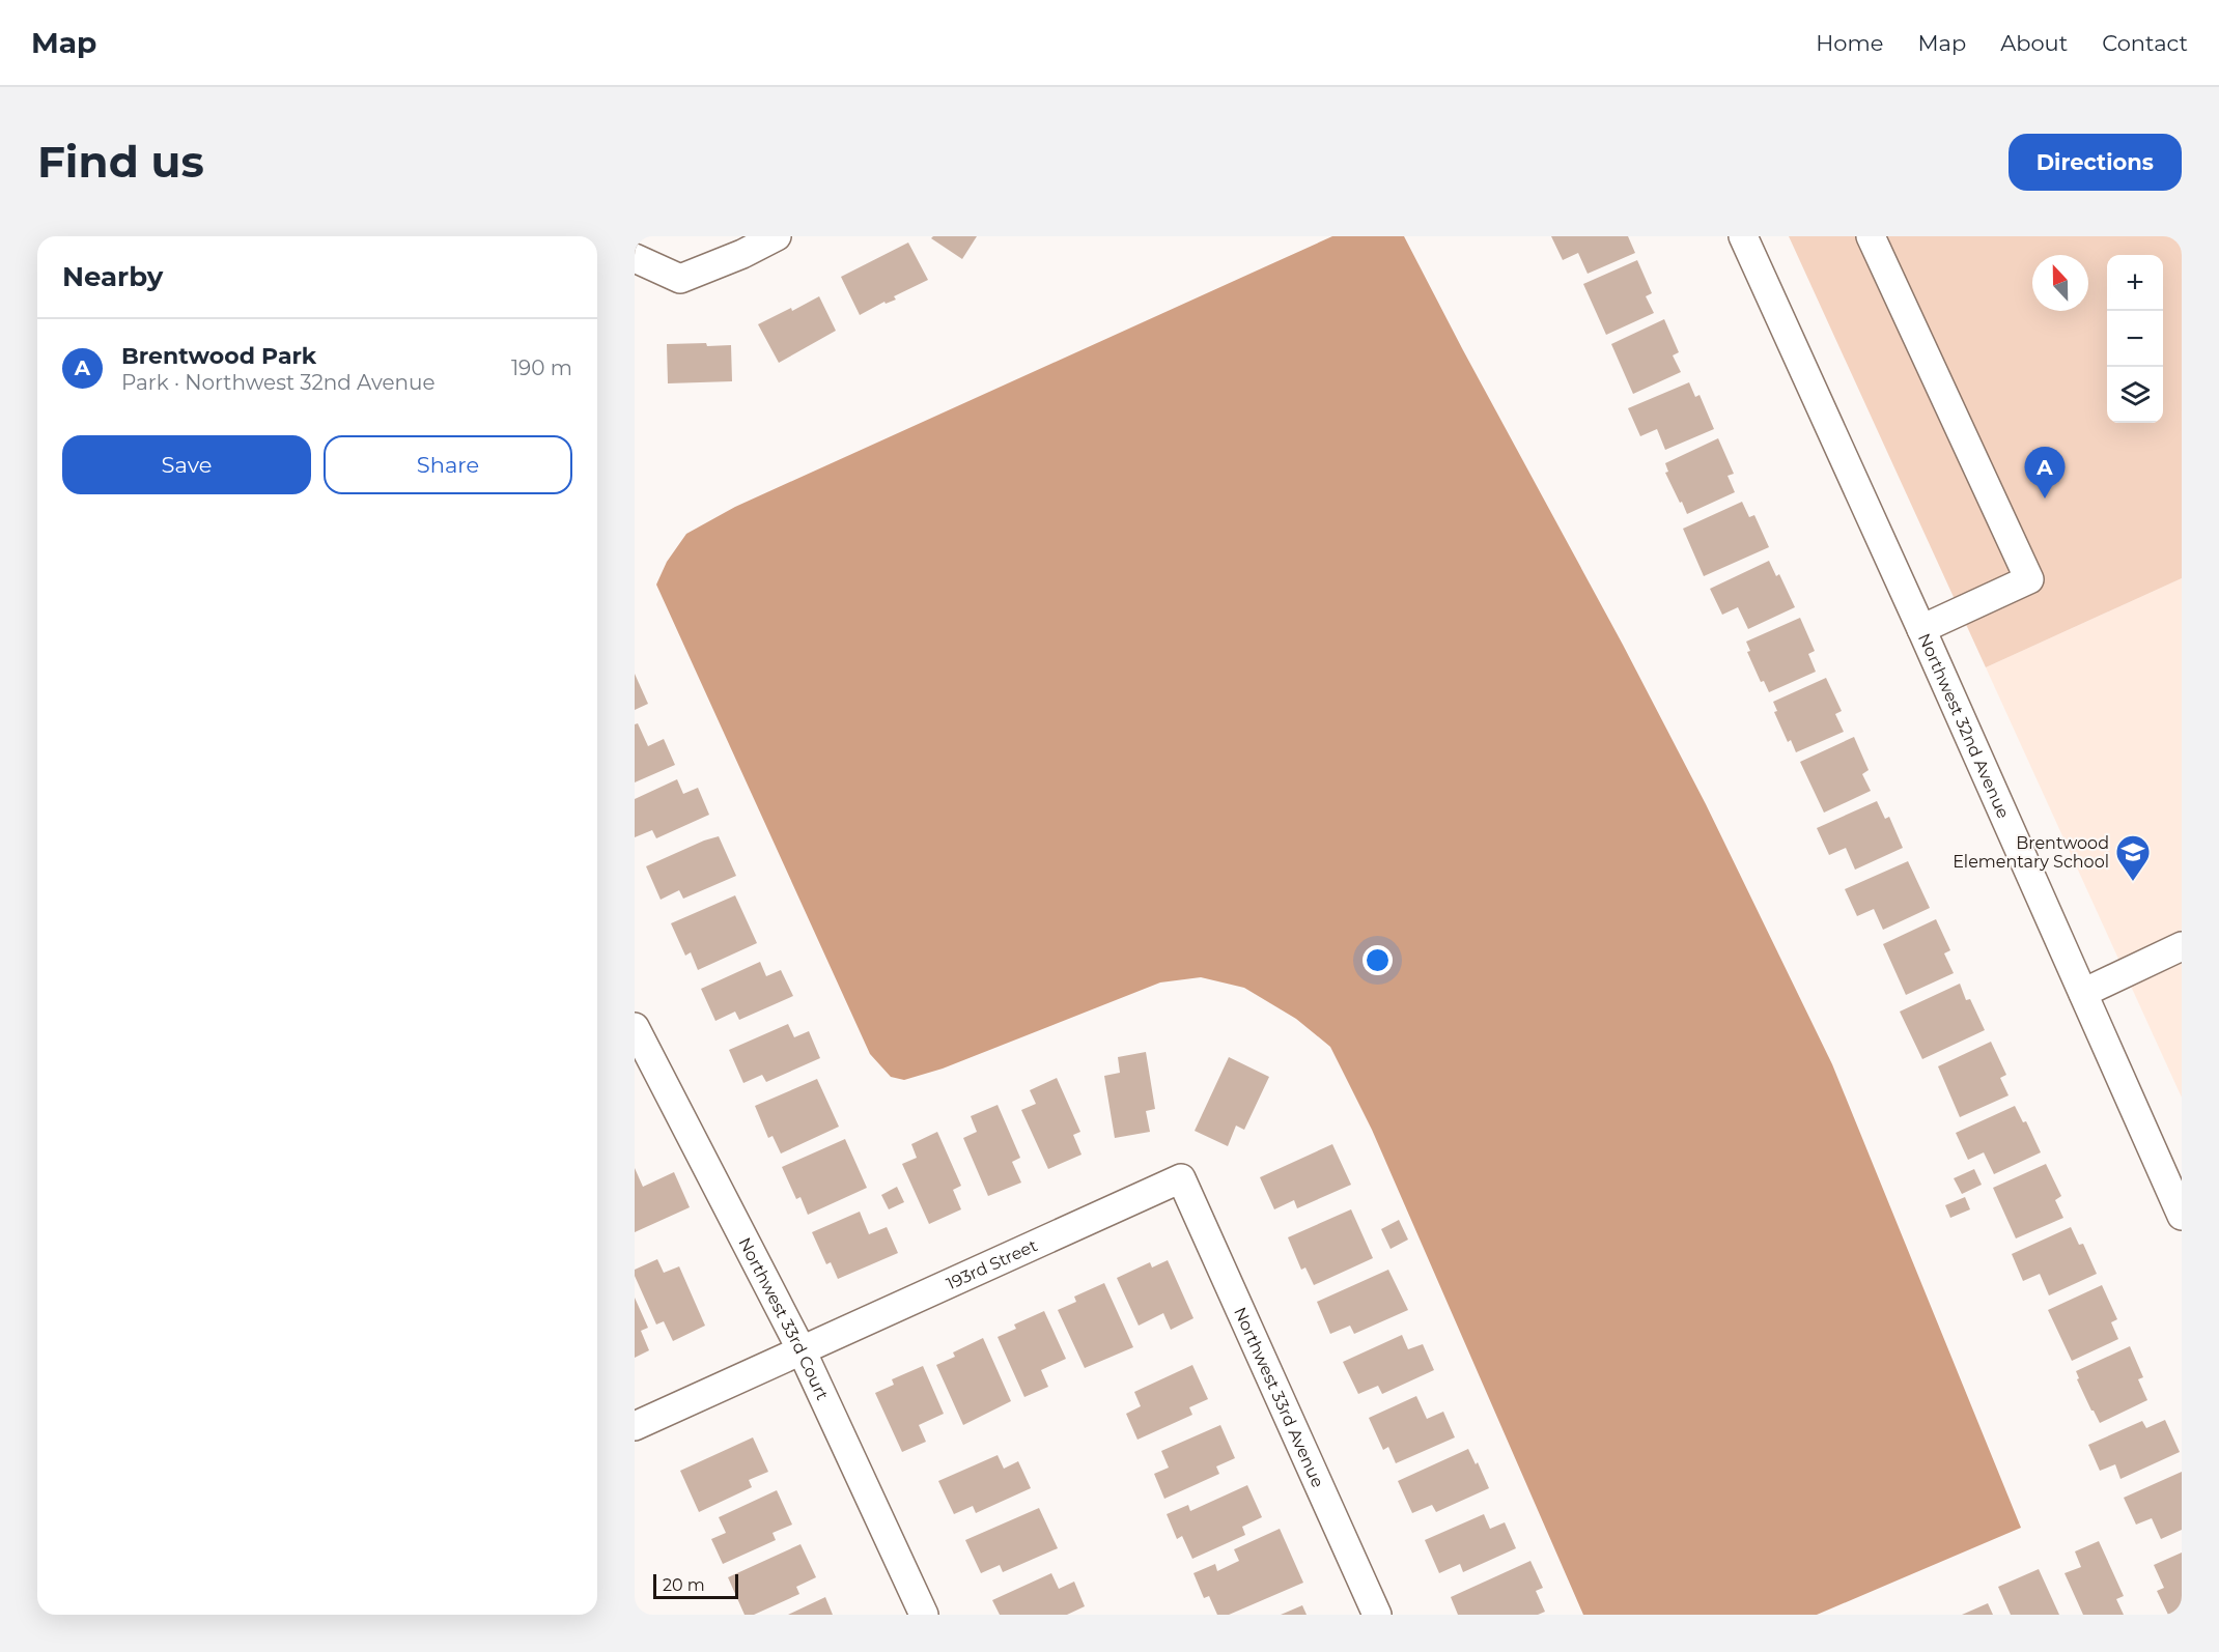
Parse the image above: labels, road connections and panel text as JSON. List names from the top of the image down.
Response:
{
  "streets": {
    "street": [
      "Northwest 32nd Avenue",
      "193rd Street",
      "Northwest 33rd Court",
      "Northwest 33rd Avenue"
    ]
  },
  "crossings": [
    ["193rd Street", "Northwest 33rd Court"],
    ["193rd Street", "Northwest 33rd Avenue"]
  ],
  "places": {
    "school or university": ["Brentwood Elementary School"]
  },
  "scale_bar": "20 m",
  "north": "top",
  "page": {
    "header": "Map",
    "nav": [
      "Home",
      "Map",
      "About",
      "Contact"
    ],
    "buttons": [
      "Directions",
      ["Save", "Share"]
    ],
    "title": "Find us",
    "heading": "Nearby",
    "map_buttons": ["+", "−"],
    "list": [
      {
        "mark": "A",
        "name": "Brentwood Park",
        "note": "Park · Northwest 32nd Avenue",
        "value": "190 m"
      }
    ],
    "pins": "A",
    "scale": "20 m"
  }
}
